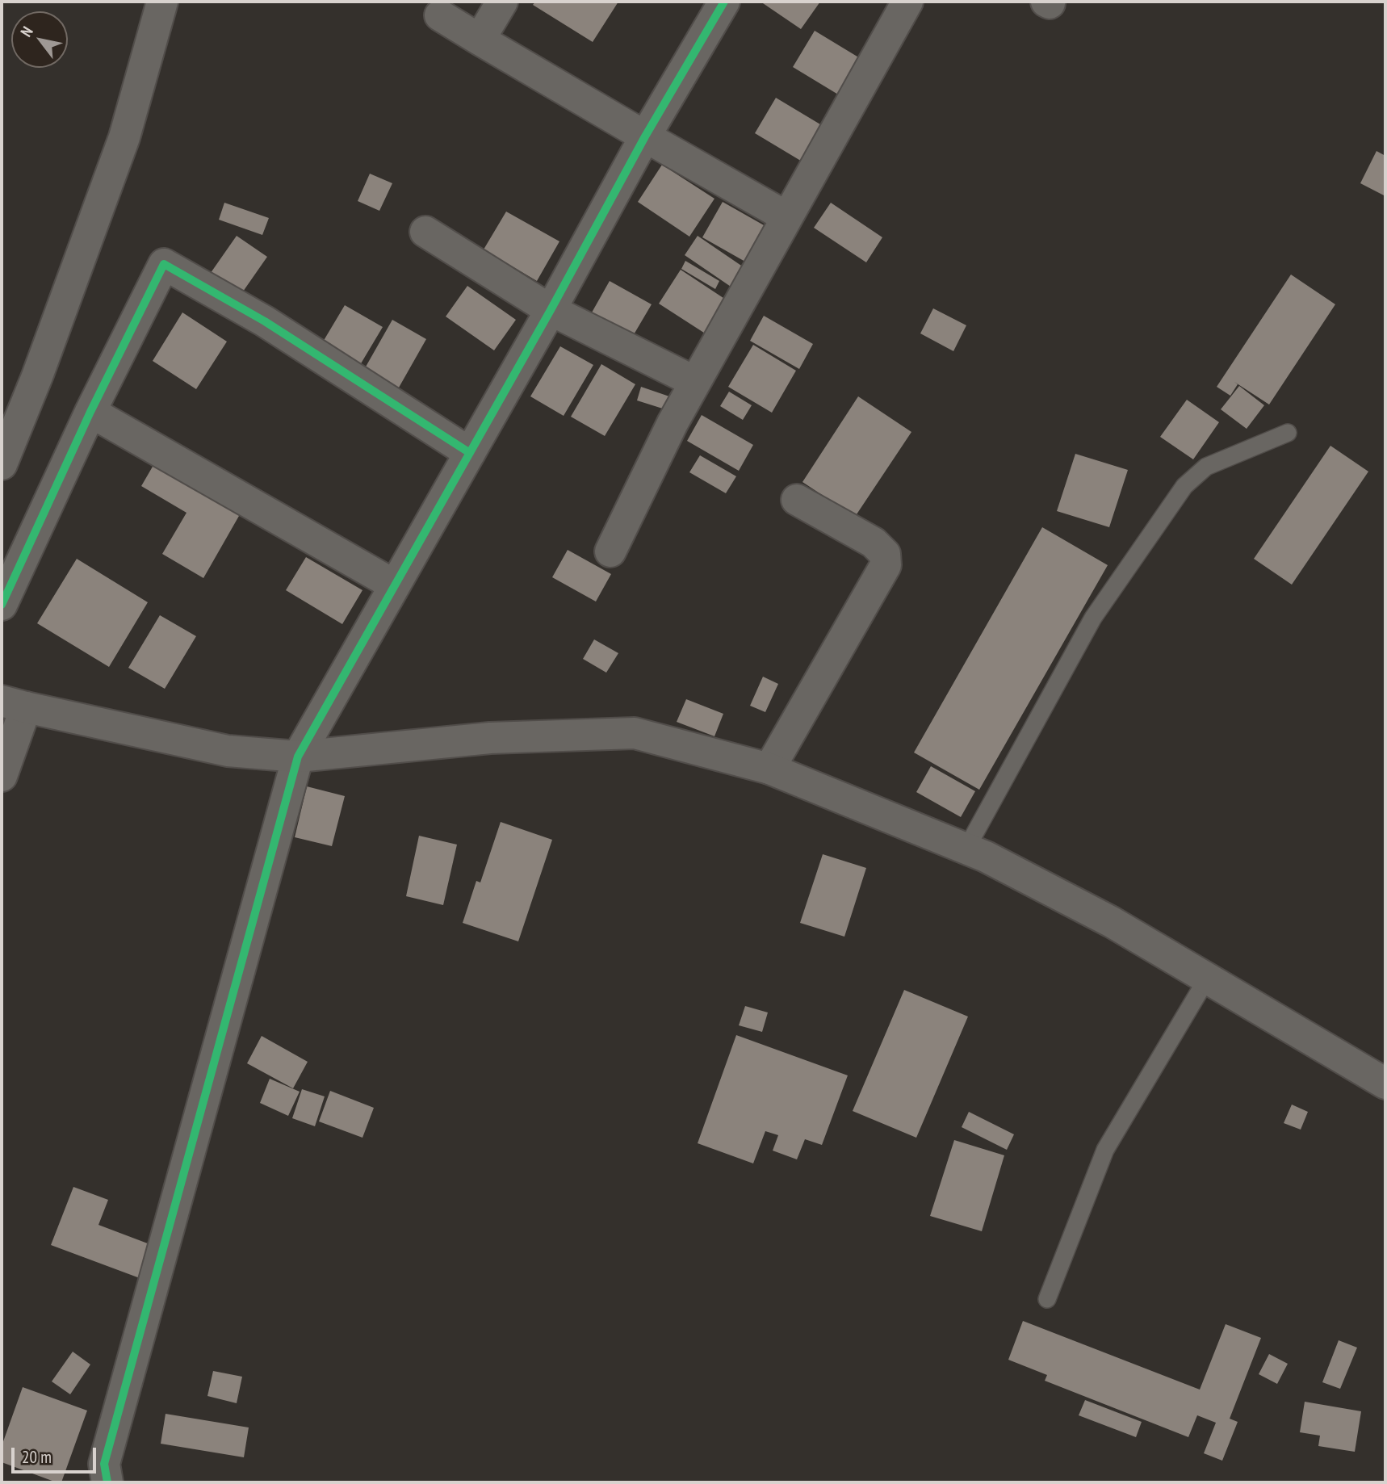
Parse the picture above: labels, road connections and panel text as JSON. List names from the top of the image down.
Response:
{
  "scale_bar": "20 m",
  "north": "top left"
}
